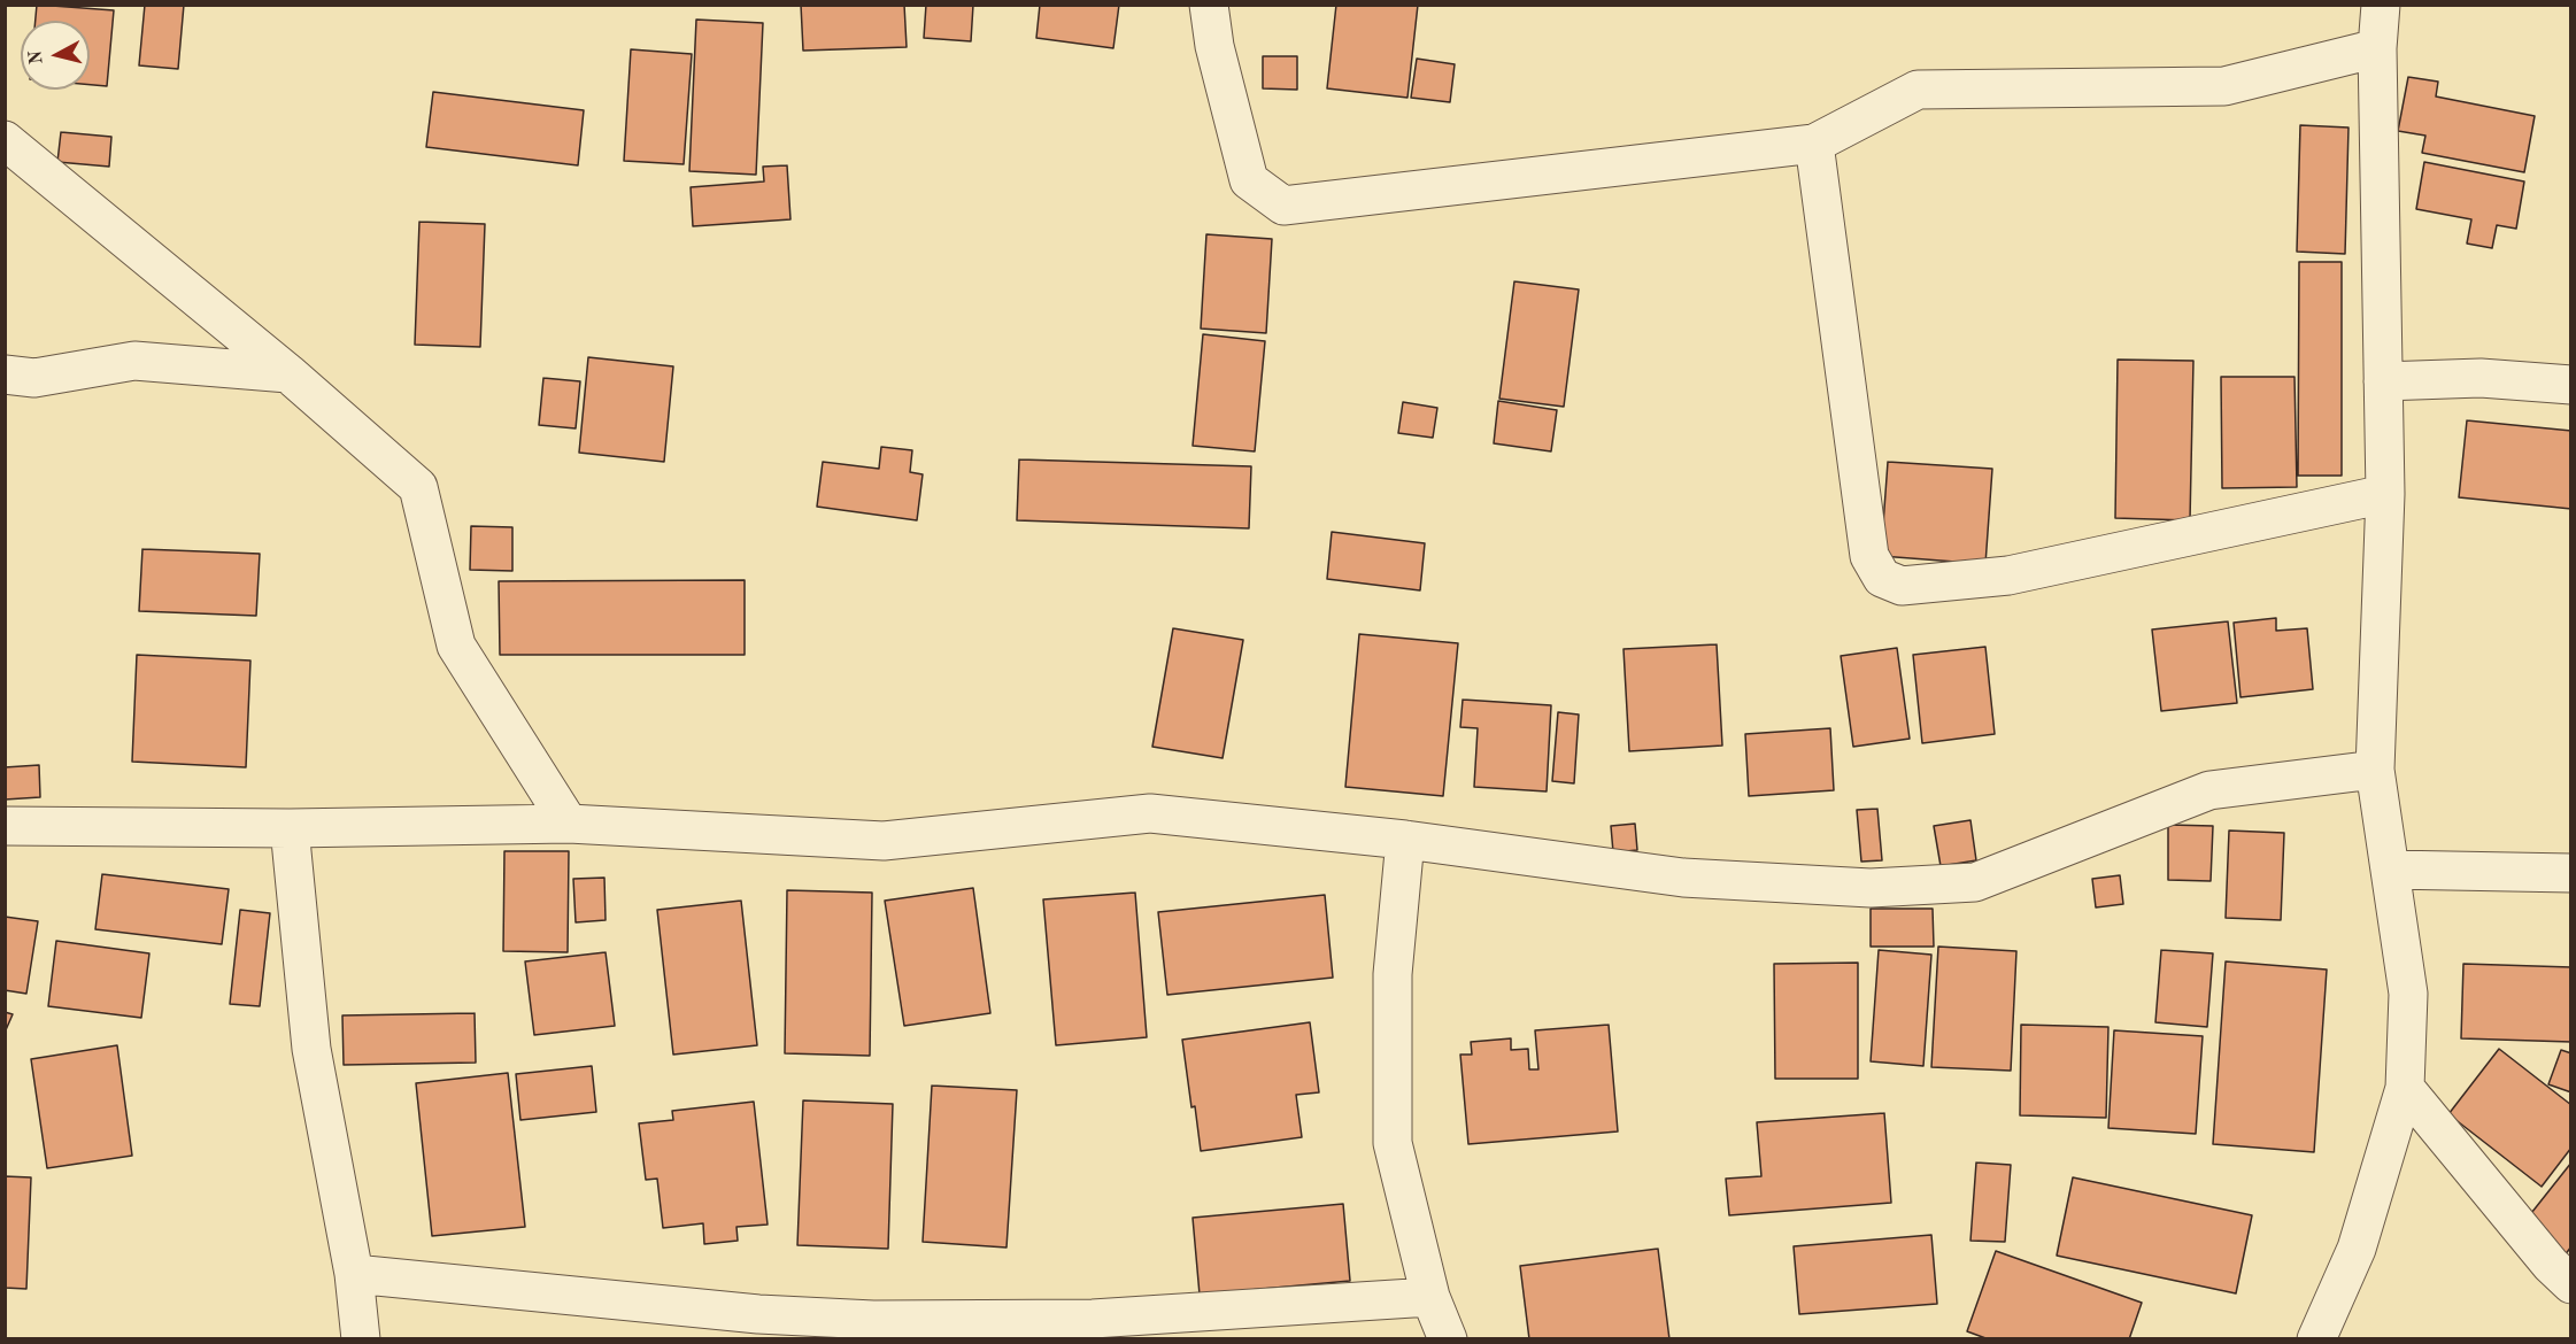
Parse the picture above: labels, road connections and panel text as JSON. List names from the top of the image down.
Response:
{
  "north": "left"
}
